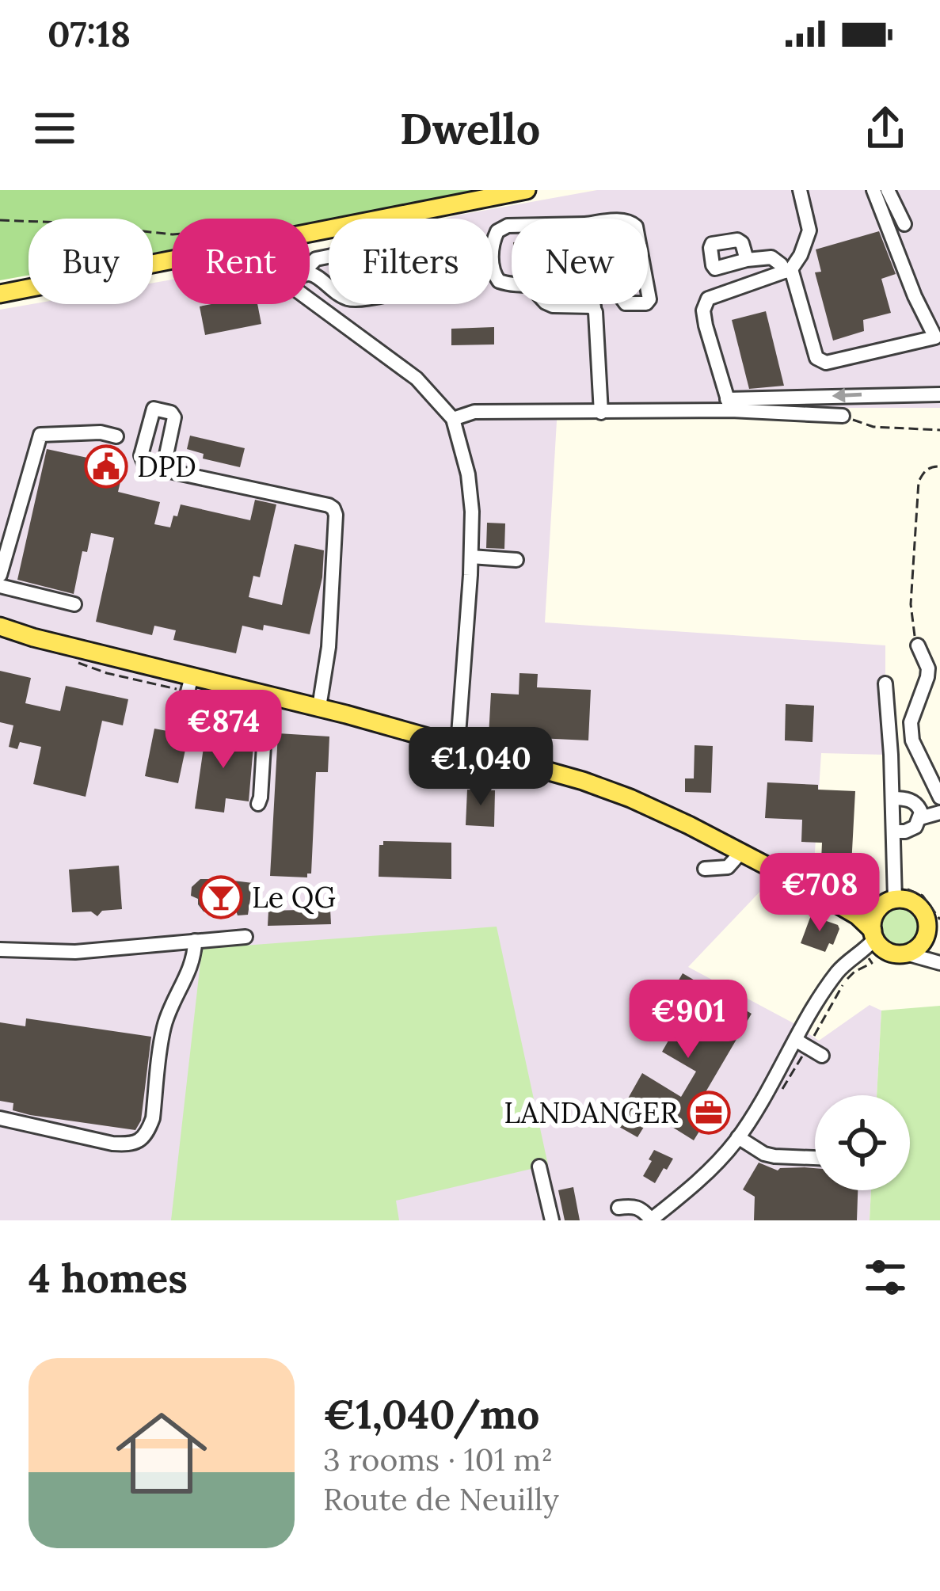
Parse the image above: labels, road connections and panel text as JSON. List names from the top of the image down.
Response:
{
  "places": {
    "public building": ["DPD"],
    "bar": ["Le QG"],
    "office": ["LANDANGER"]
  },
  "page": {
    "status": "07:18",
    "header": "Dwello",
    "chip": [
      "Buy",
      "Rent",
      "Filters",
      "New"
    ],
    "price": [
      "€874",
      "€1,040",
      "€708",
      "€901"
    ],
    "heading": "4 homes",
    "list": [
      {
        "name": "€1,040/mo",
        "note": "3 rooms · 101 m² · Route de Neuilly"
      }
    ]
  }
}
